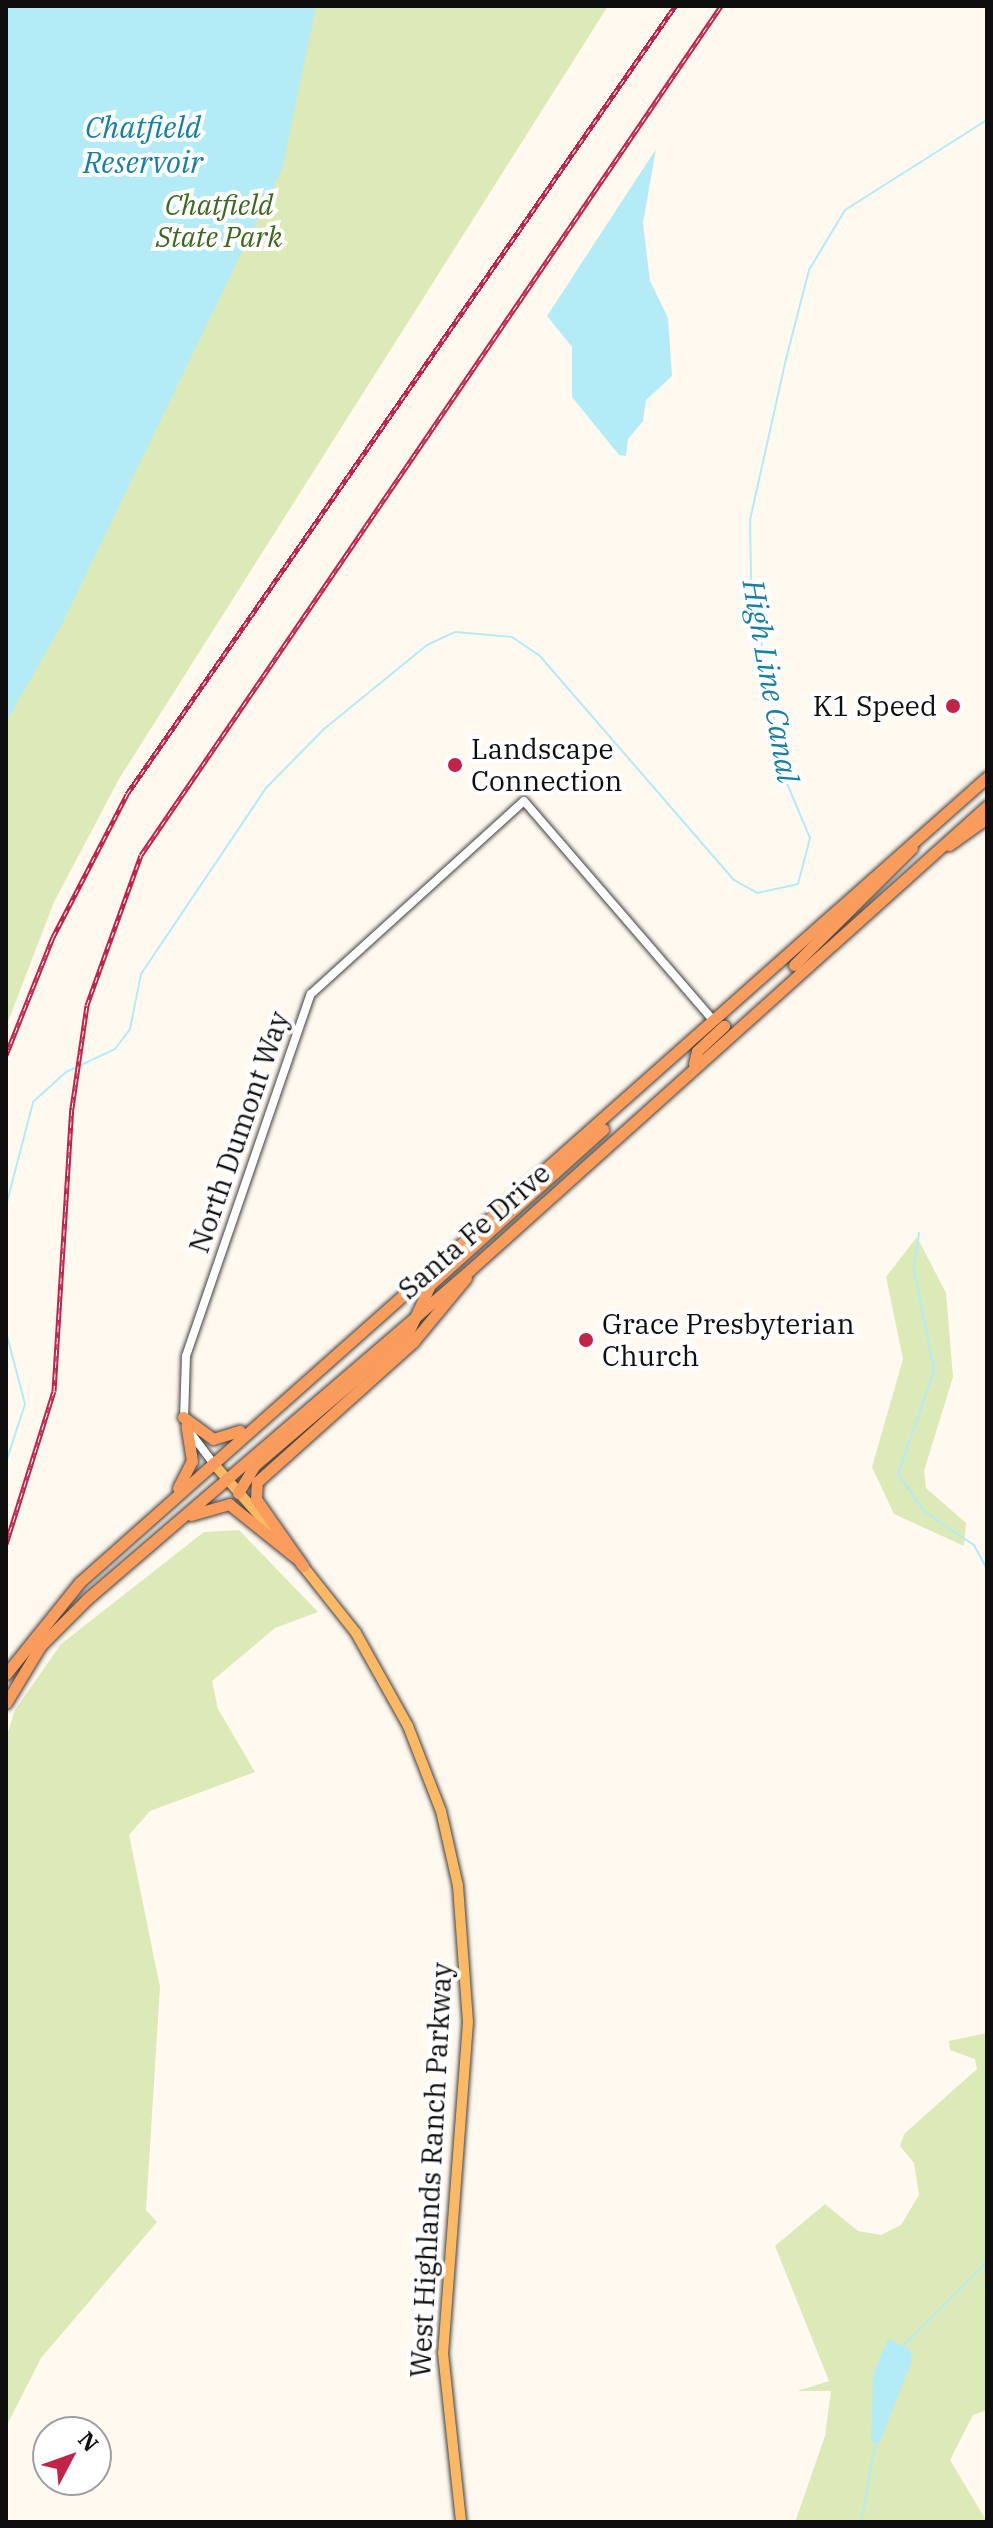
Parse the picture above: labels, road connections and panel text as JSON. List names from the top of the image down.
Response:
{
  "streets": {
    "highway": ["Santa Fe Drive"],
    "main road": ["West Highlands Ranch Parkway"],
    "street": ["North Dumont Way"]
  },
  "crossings": [
    ["North Dumont Way", "Santa Fe Drive"],
    ["Santa Fe Drive", "West Highlands Ranch Parkway"]
  ],
  "water": ["Chatfield Reservoir", "High Line Canal"],
  "parks": ["Chatfield State Park"],
  "places": ["K1 Speed", "Landscape Connection", "Grace Presbyterian Church"],
  "north": "top right"
}
